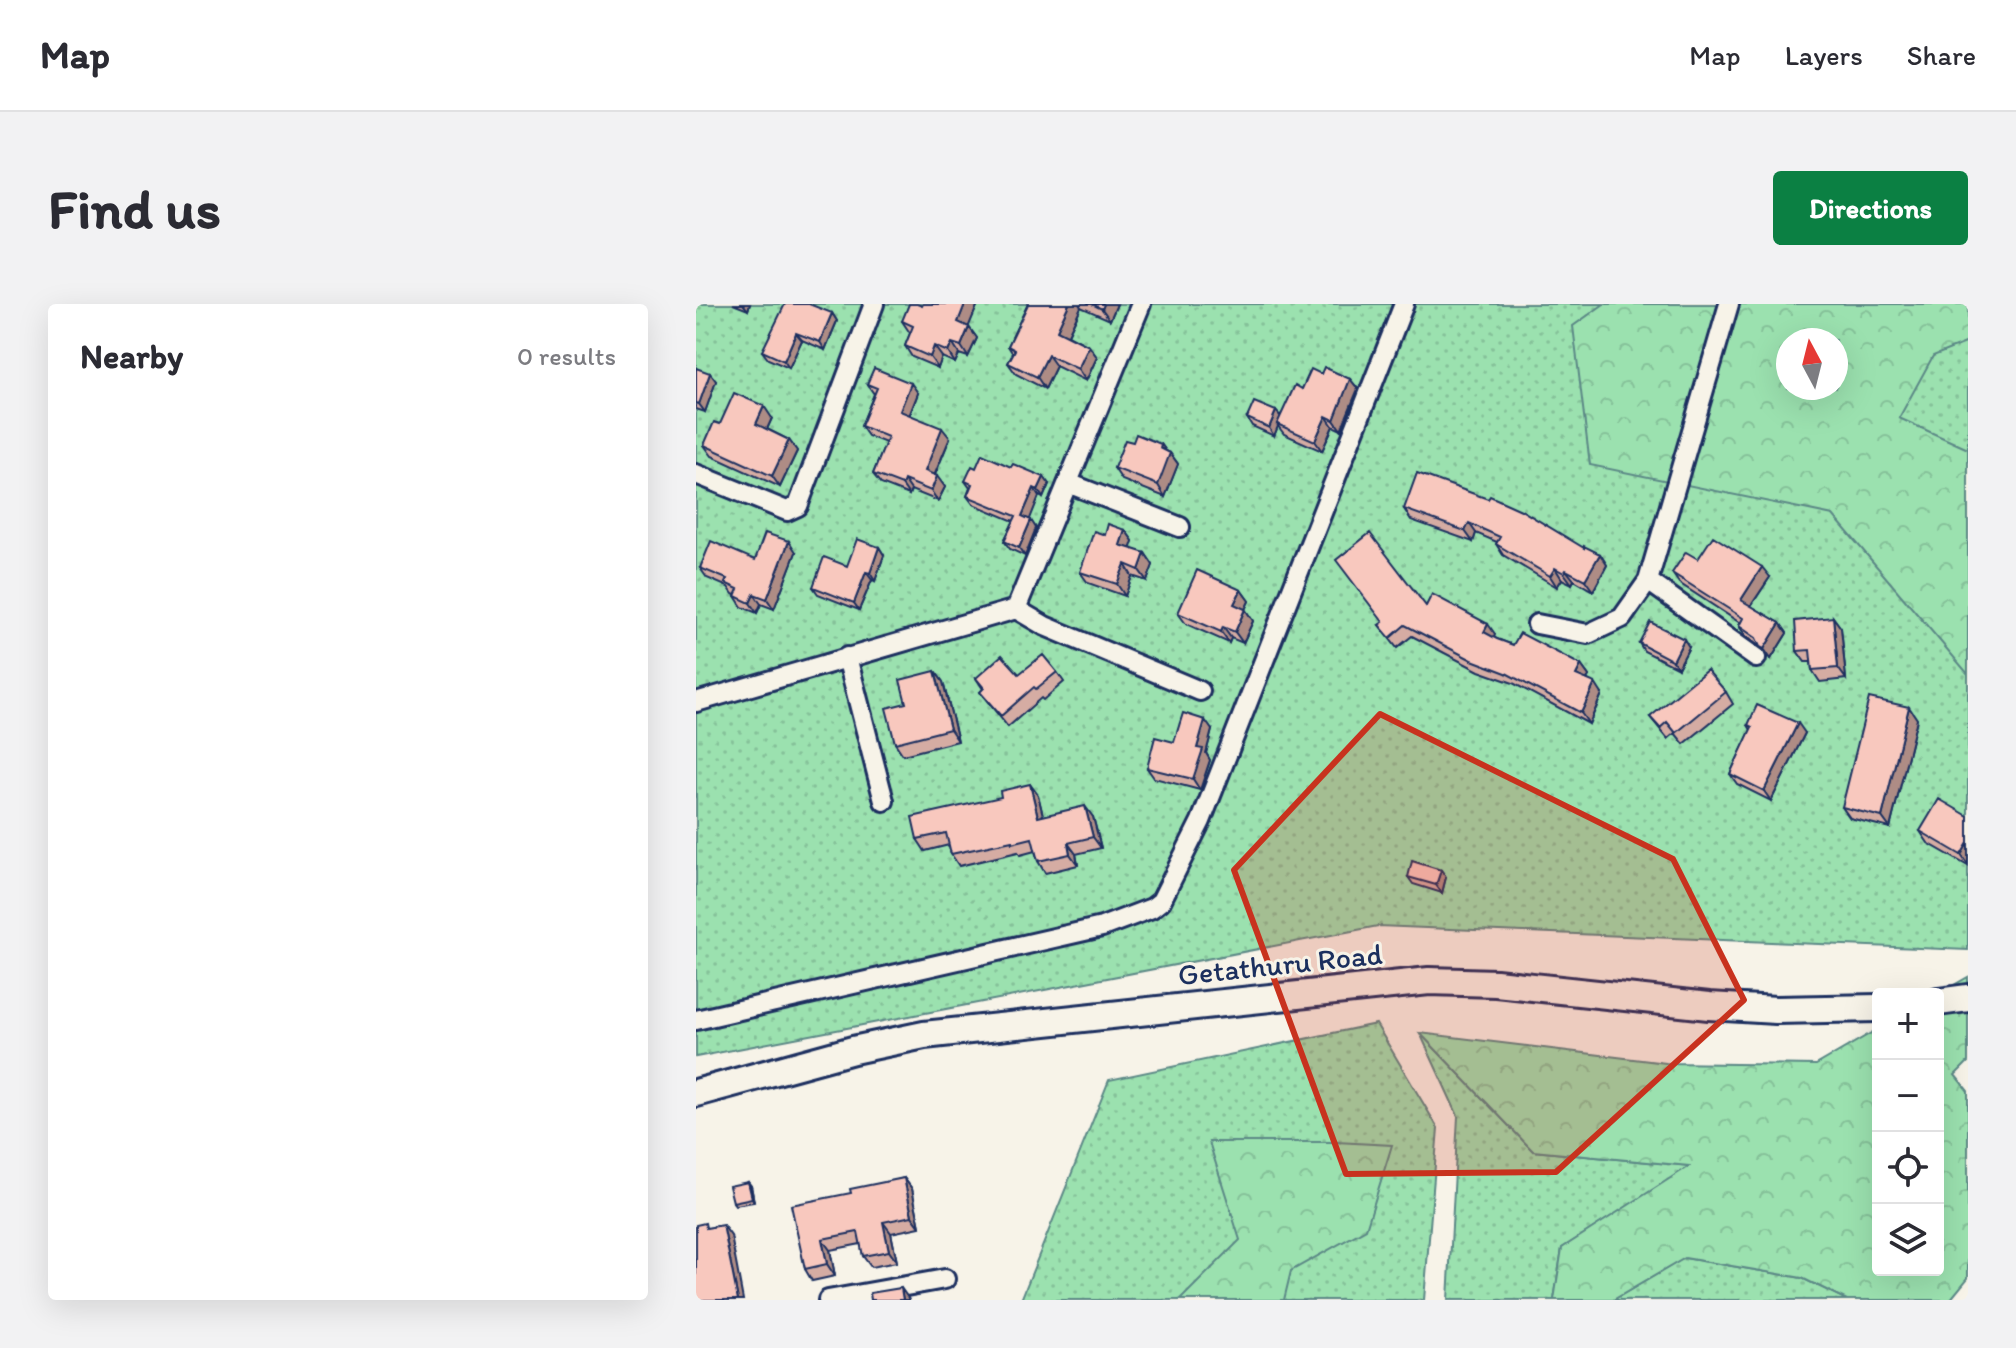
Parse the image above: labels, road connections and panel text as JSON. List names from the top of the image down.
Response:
{
  "streets": {
    "main road": ["Getathuru Road"]
  },
  "north": "top",
  "page": {
    "header": "Map",
    "nav": ["Map", "Layers", "Share"],
    "buttons": "Directions",
    "title": "Find us",
    "heading": ["Nearby", "0 results"],
    "map_buttons": ["+", "−"]
  }
}
